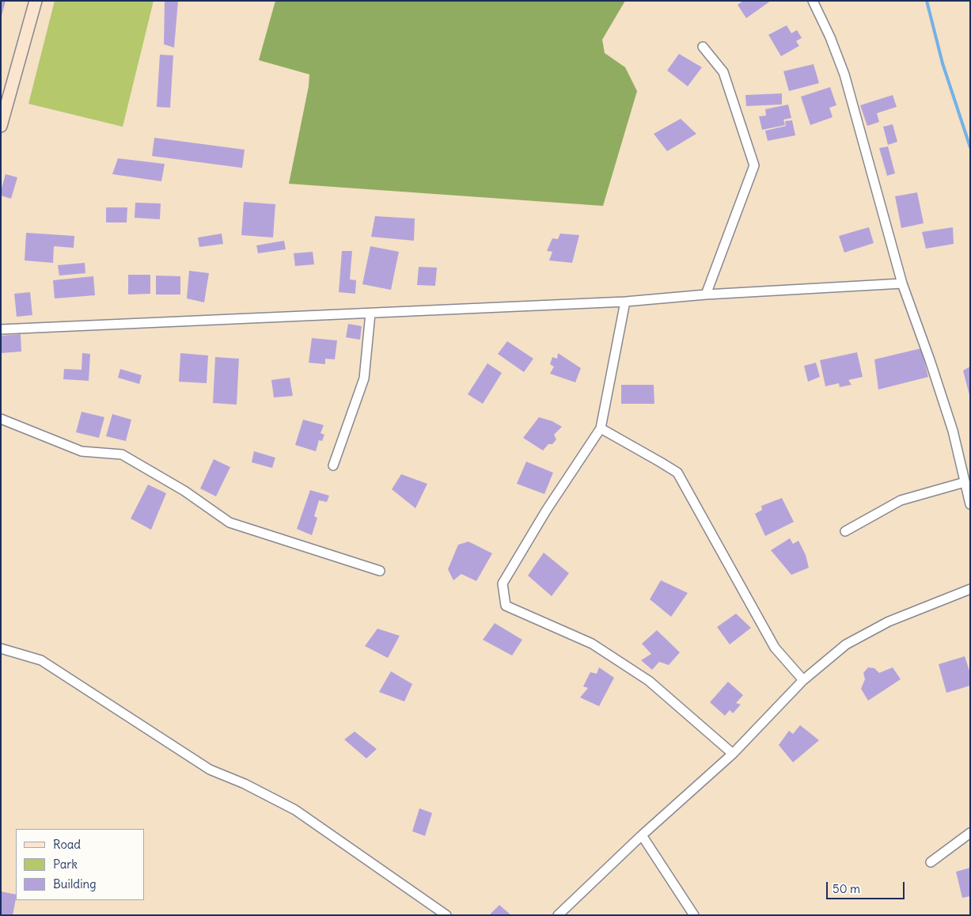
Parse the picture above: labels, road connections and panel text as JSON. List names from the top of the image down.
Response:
{
  "legend": ["Road", "Park", "Building"],
  "scale_bar": "50 m"
}
